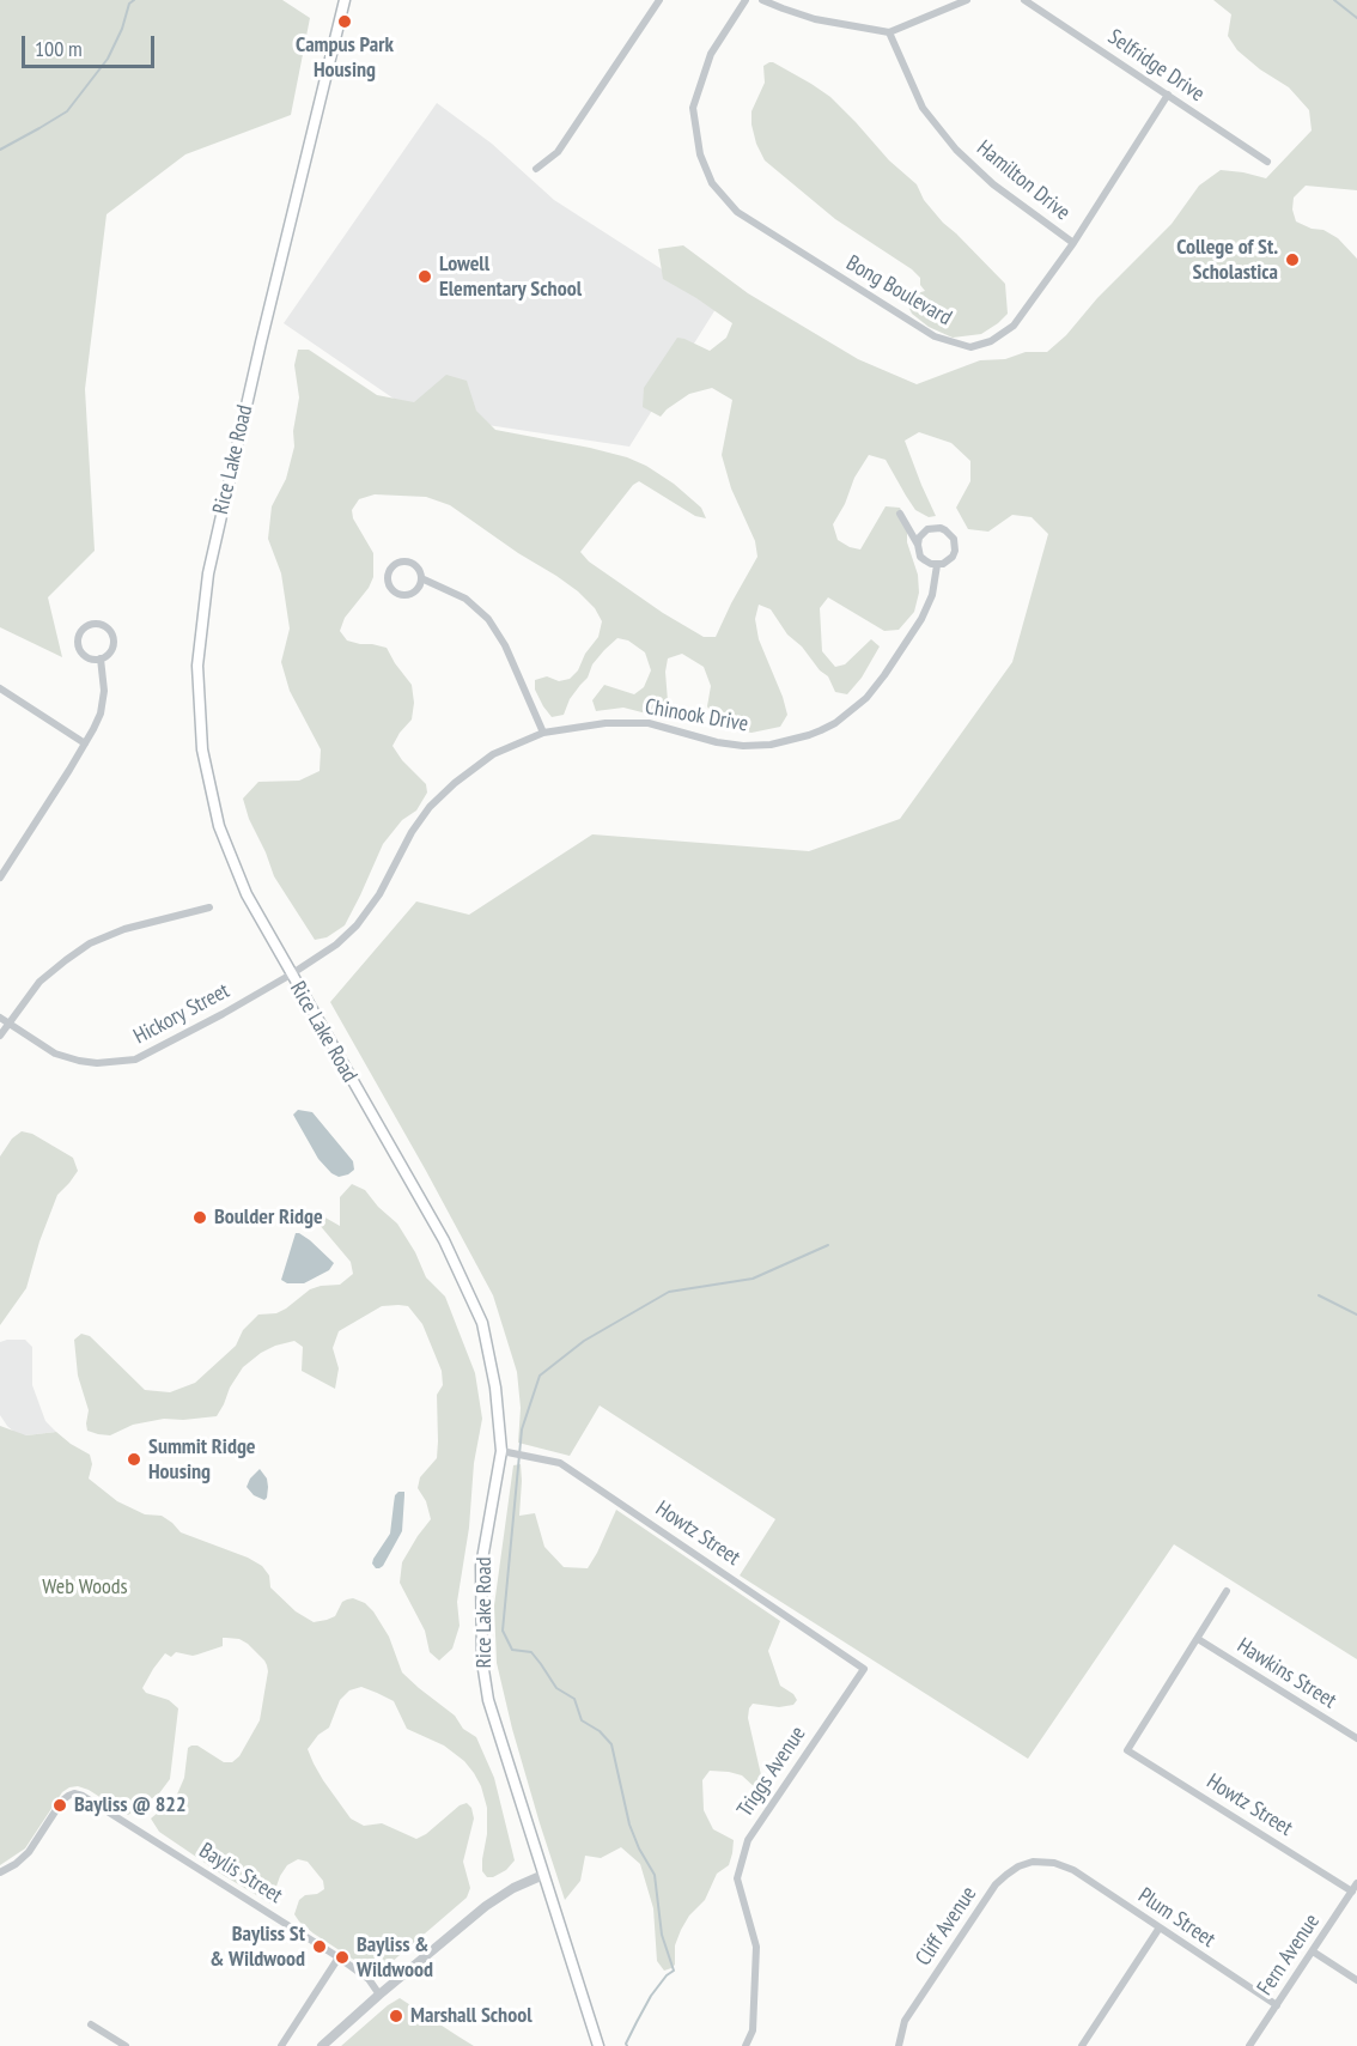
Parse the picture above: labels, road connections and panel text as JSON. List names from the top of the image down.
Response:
{
  "streets": {
    "main road": ["Rice Lake Road"],
    "street": [
      "Selfridge Drive",
      "Hamilton Drive",
      "Bong Boulevard",
      "Chinook Drive",
      "Hickory Street",
      "Howtz Street",
      "Hawkins Street",
      "Triggs Avenue",
      "Baylis Street",
      "Plum Street",
      "Cliff Avenue",
      "Fern Avenue"
    ]
  },
  "crossings": [
    ["Selfridge Drive", "Bong Boulevard"],
    ["Hamilton Drive", "Bong Boulevard"],
    ["Rice Lake Road", "Chinook Drive"],
    ["Rice Lake Road", "Hickory Street"],
    ["Rice Lake Road", "Howtz Street"],
    ["Chinook Drive", "Hickory Street"],
    ["Howtz Street", "Hawkins Street"],
    ["Howtz Street", "Triggs Avenue"],
    ["Howtz Street", "Fern Avenue"],
    ["Plum Street", "Cliff Avenue"],
    ["Plum Street", "Fern Avenue"]
  ],
  "parks": ["Web Woods"],
  "places": [
    "Campus Park Housing",
    "College of St. Scholastica",
    "Lowell Elementary School",
    "Boulder Ridge",
    "Summit Ridge Housing",
    "Bayliss @ 822",
    "Bayliss St & Wildwood",
    "Bayliss & Wildwood",
    "Marshall School"
  ],
  "scale_bar": "100 m"
}
